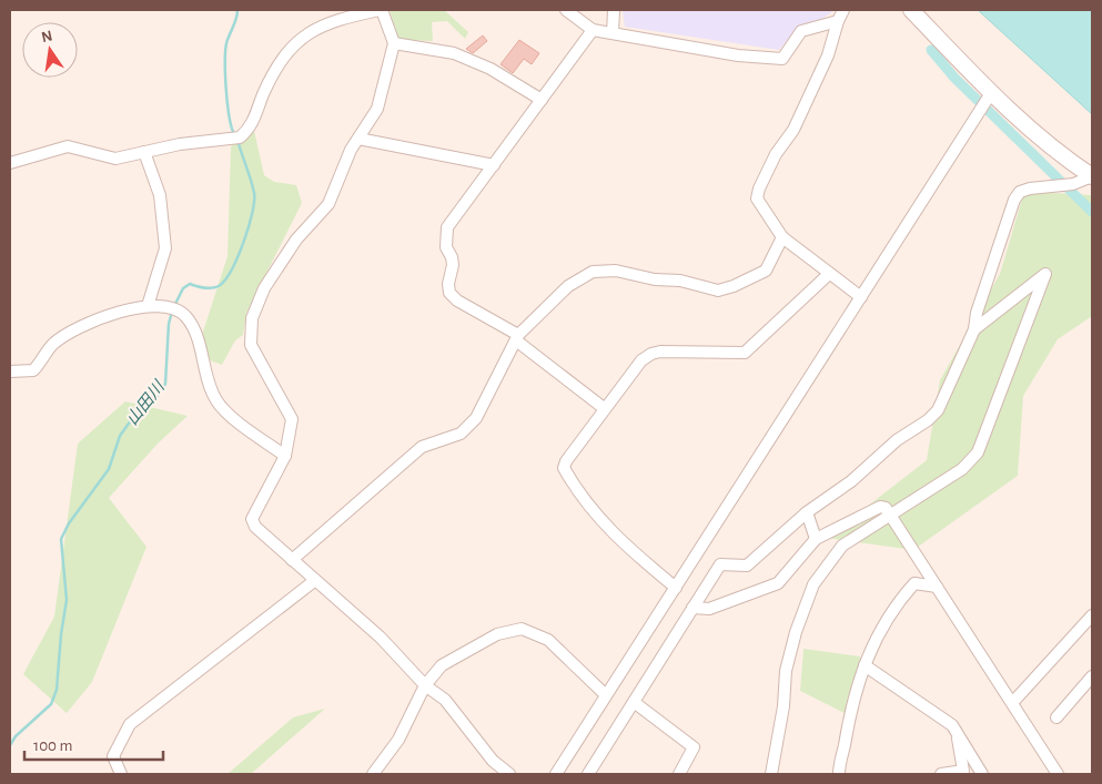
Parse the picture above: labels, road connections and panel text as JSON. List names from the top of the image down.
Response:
{
  "water": ["山田川"],
  "scale_bar": "100 m",
  "north": "top"
}
